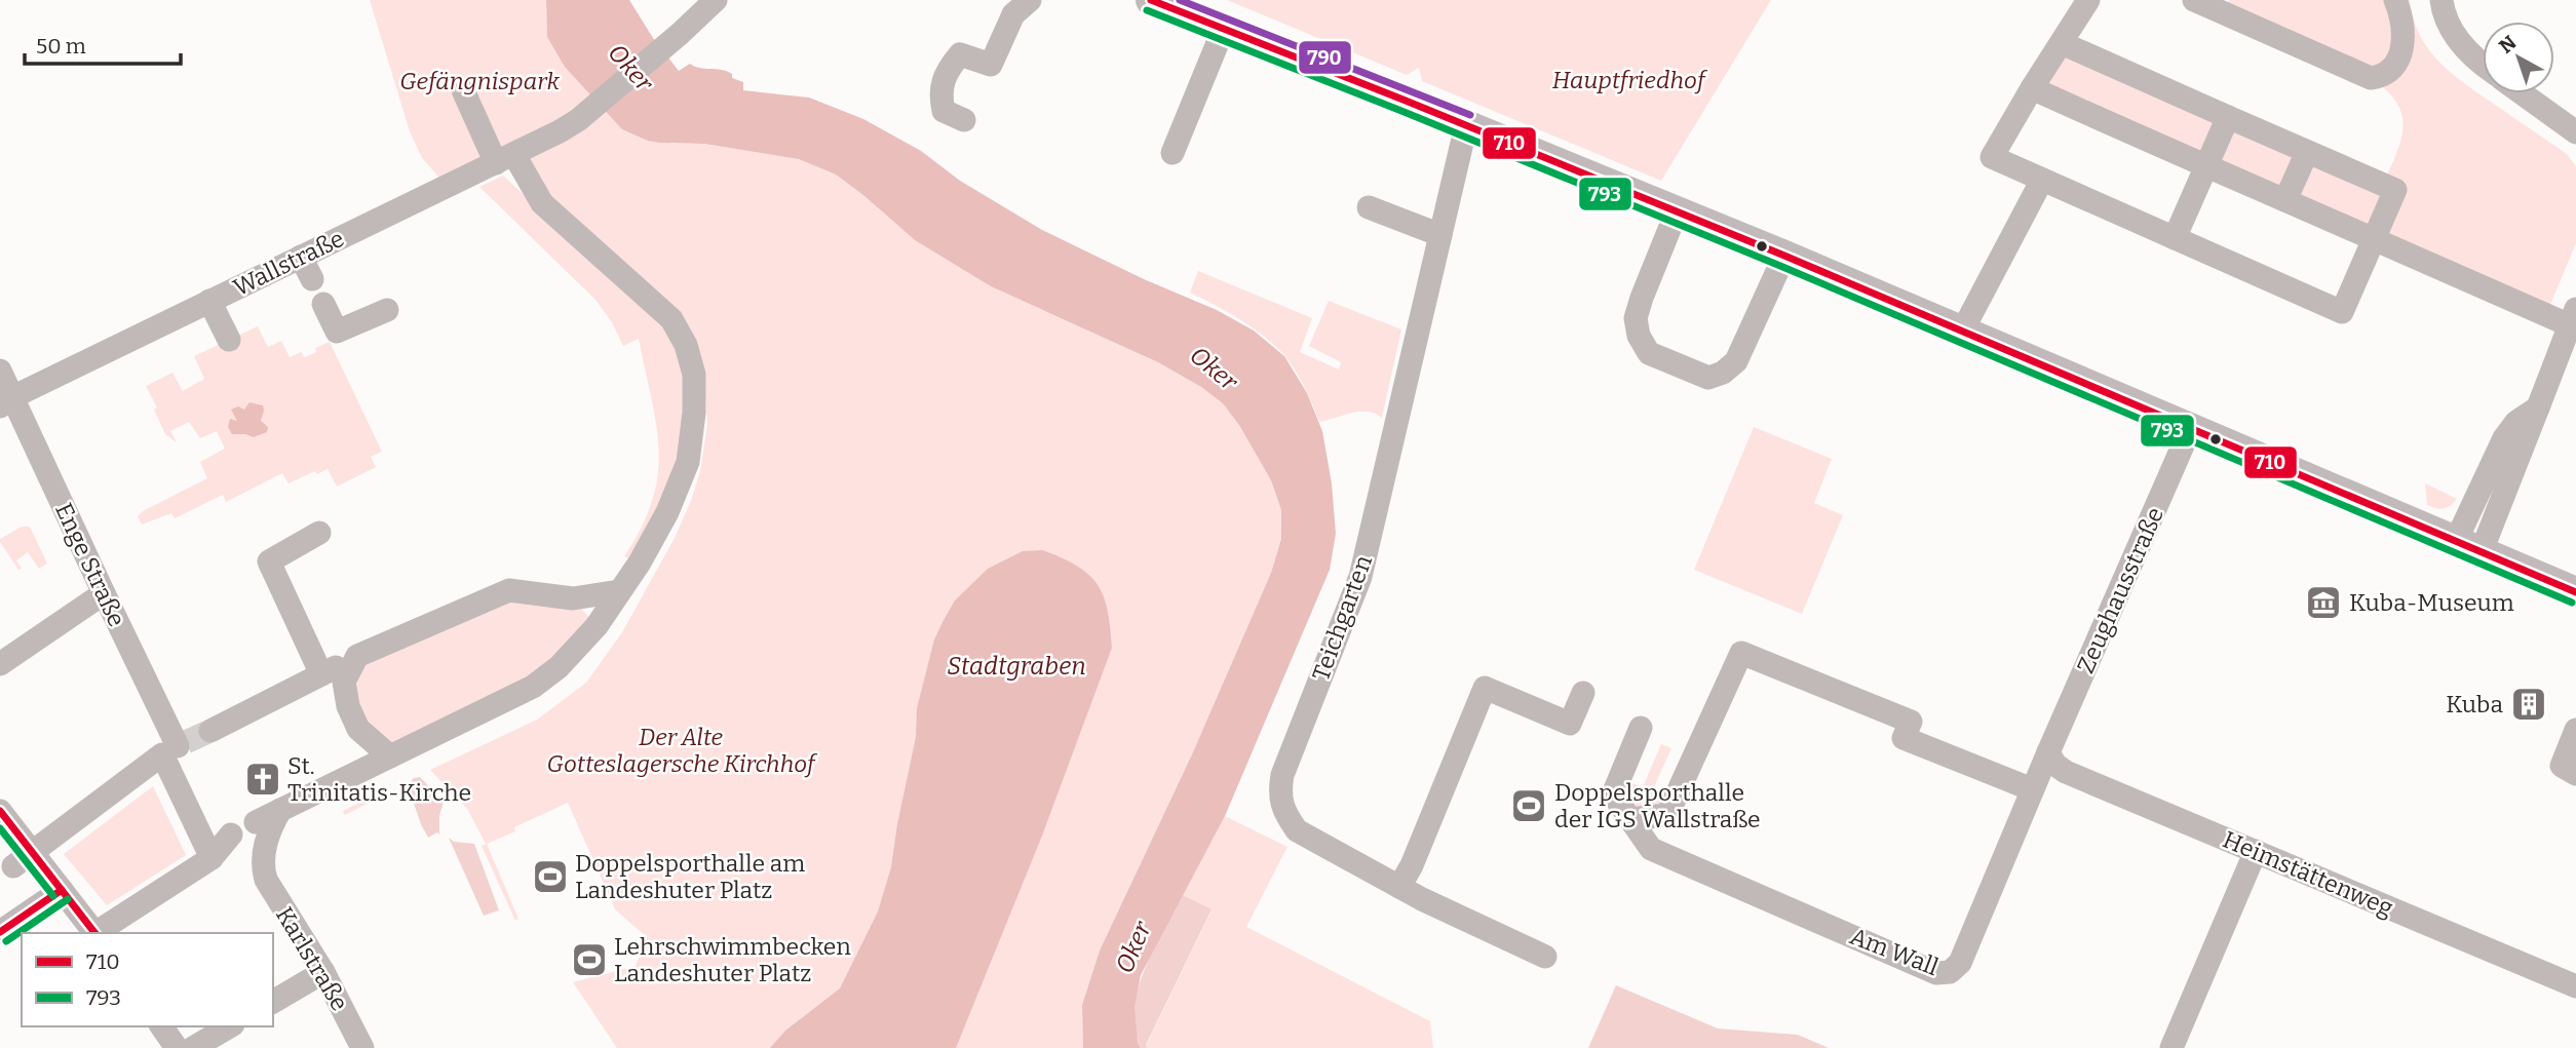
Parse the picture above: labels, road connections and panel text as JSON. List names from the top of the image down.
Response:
{
  "streets": {
    "street": [
      "Wallstraße",
      "Enge Straße",
      "Zeughausstraße",
      "Teichgarten",
      "Heimstättenweg",
      "Am Wall",
      "Karlstraße"
    ]
  },
  "crossings": [
    ["Wallstraße", "Enge Straße"],
    ["Zeughausstraße", "Heimstättenweg"],
    ["Zeughausstraße", "Am Wall"],
    ["Heimstättenweg", "Am Wall"]
  ],
  "water": ["Oker", "Stadtgraben"],
  "parks": ["Hauptfriedhof", "Gefängnispark", "Der Alte Gotteslagersche Kirchhof"],
  "places": {
    "museum": ["Kuba-Museum"],
    "building": ["Kuba"],
    "church": ["St. Trinitatis-Kirche"],
    "sports": ["Doppelsporthalle der IGS Wallstraße", "Doppelsporthalle am Landeshuter Platz", "Lehrschwimmbecken Landeshuter Platz"]
  },
  "lines": ["transit line 710", "transit line 790", "transit line 793"],
  "legend": ["710", "793"],
  "scale_bar": "50 m",
  "north": "top left"
}
